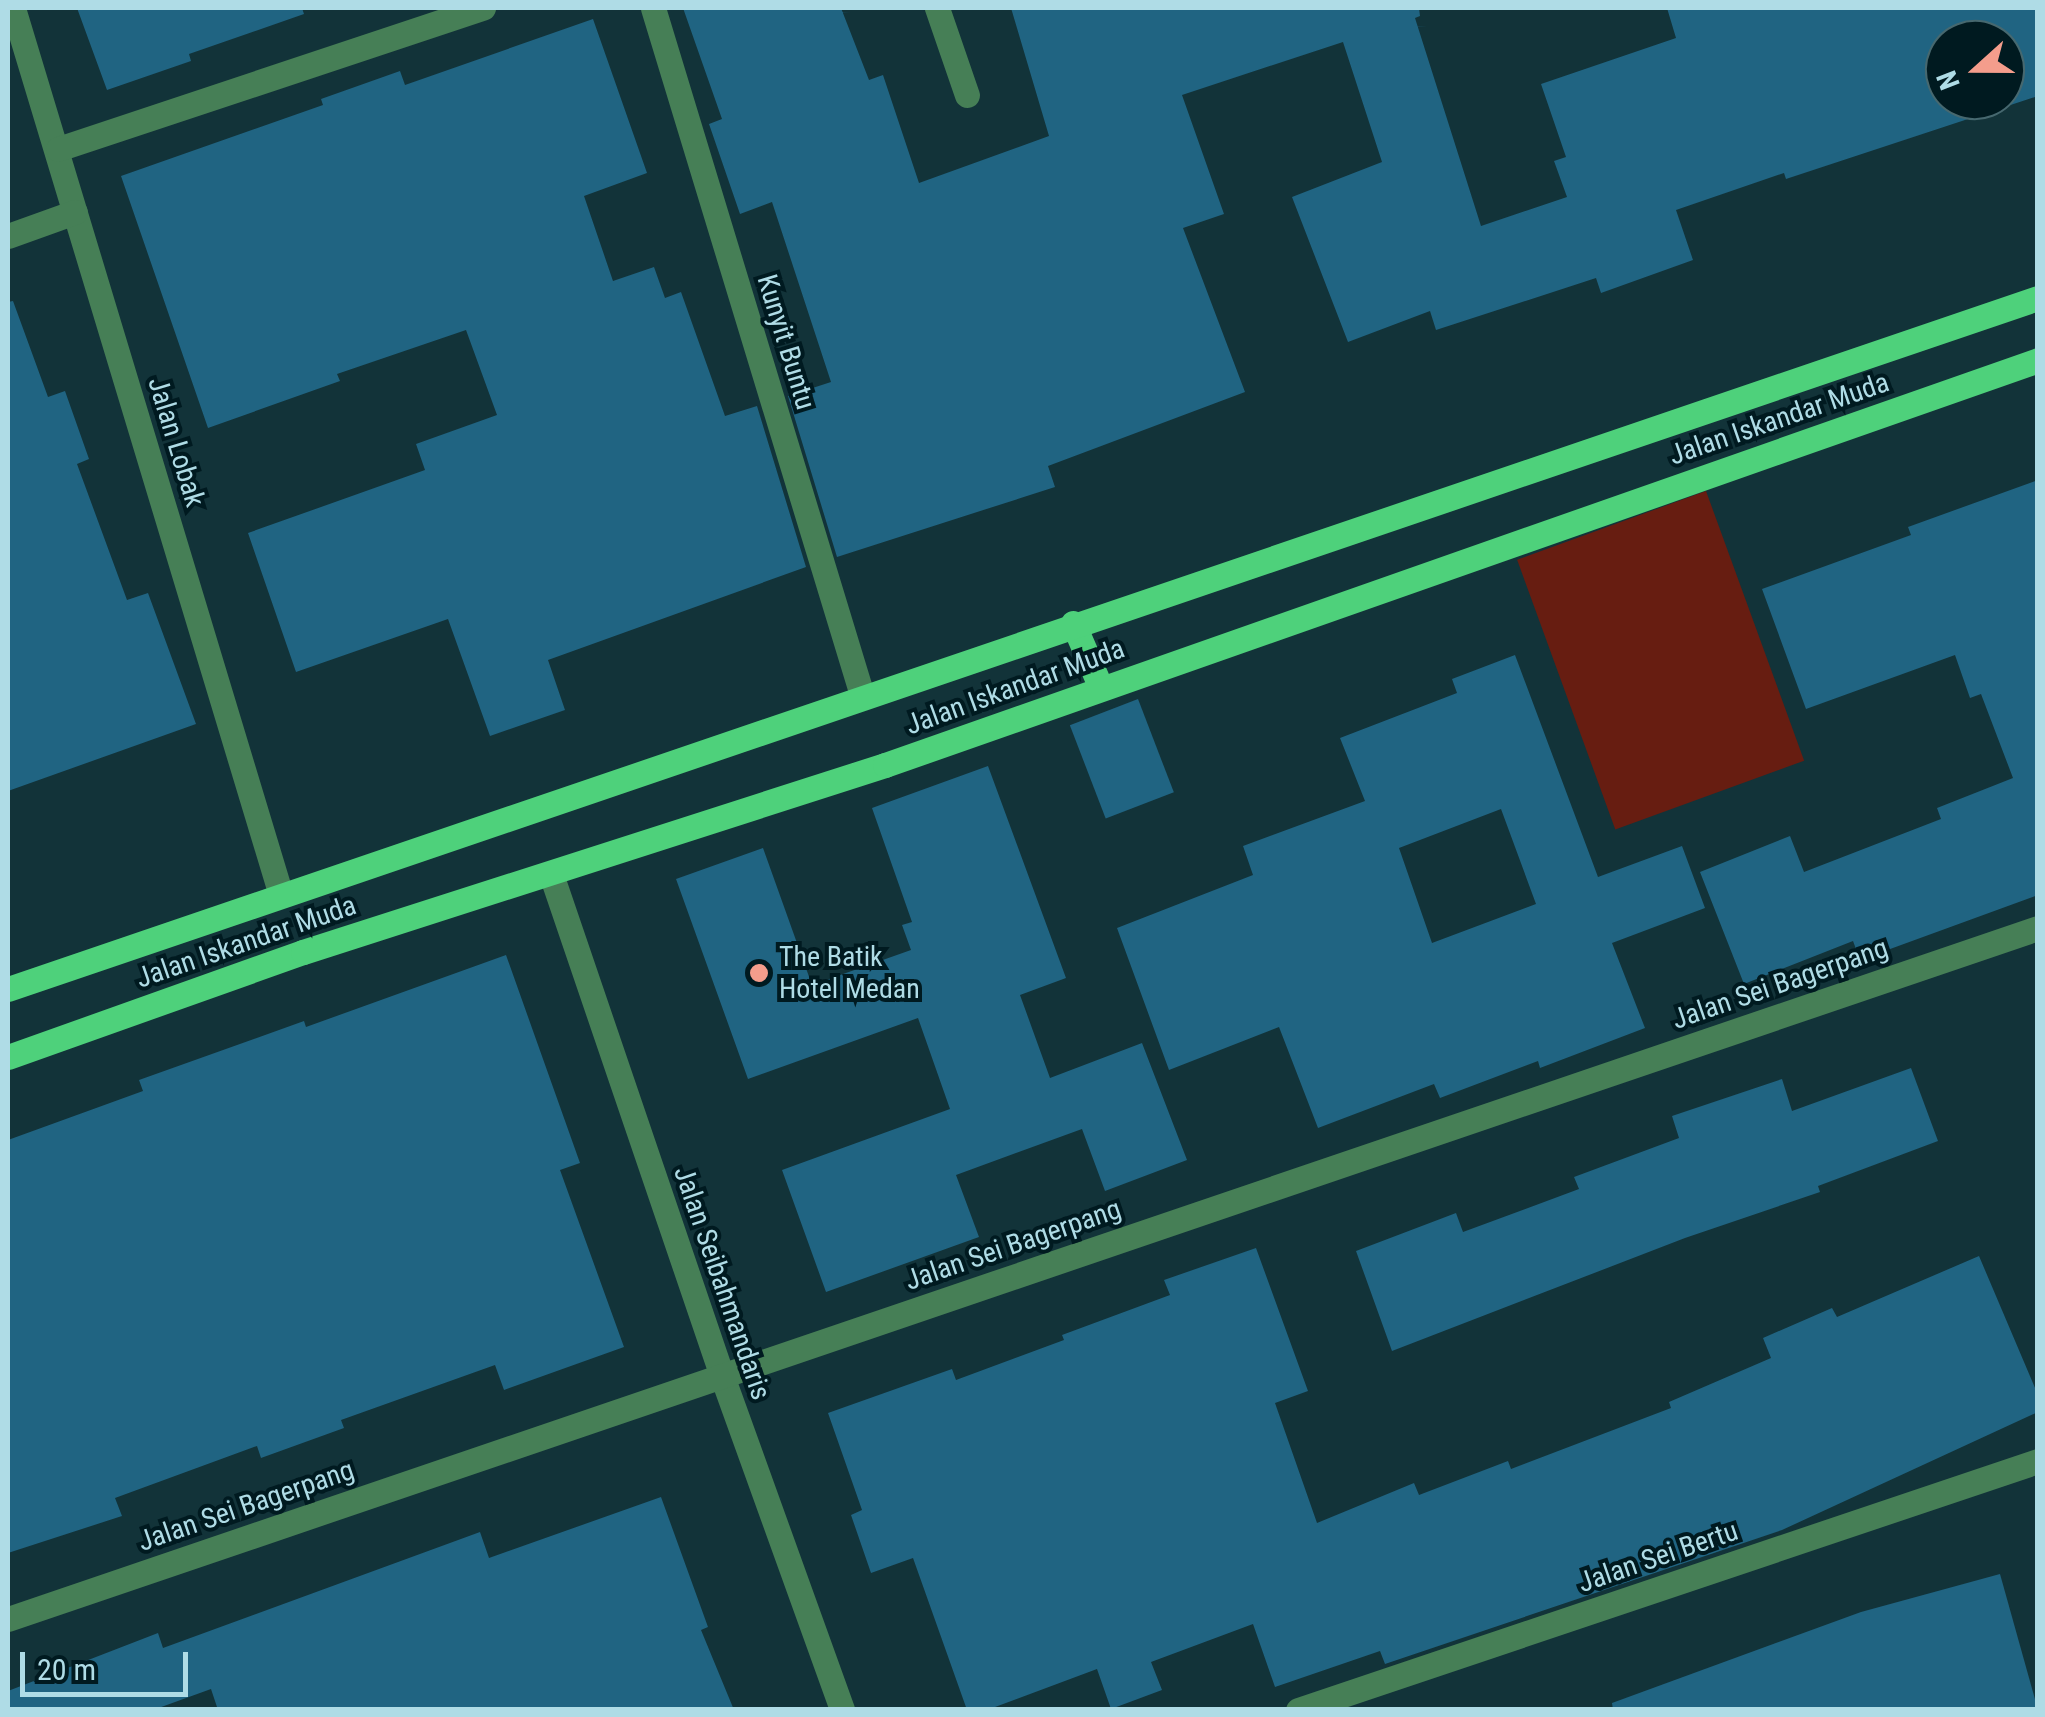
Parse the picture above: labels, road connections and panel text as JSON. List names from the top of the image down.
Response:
{
  "streets": {
    "main road": ["Jalan Iskandar Muda"],
    "street": [
      "Kunyit Buntu",
      "Jalan Lobak",
      "Jalan Sei Bagerpang",
      "Jalan Seibahmandaris",
      "Jalan Sei Bertu"
    ]
  },
  "crossings": [
    ["Kunyit Buntu", "Jalan Iskandar Muda"],
    ["Jalan Iskandar Muda", "Jalan Lobak"],
    ["Jalan Iskandar Muda", "Jalan Seibahmandaris"],
    ["Jalan Sei Bagerpang", "Jalan Seibahmandaris"]
  ],
  "places": ["The Batik Hotel Medan"],
  "scale_bar": "20 m",
  "north": "left"
}
